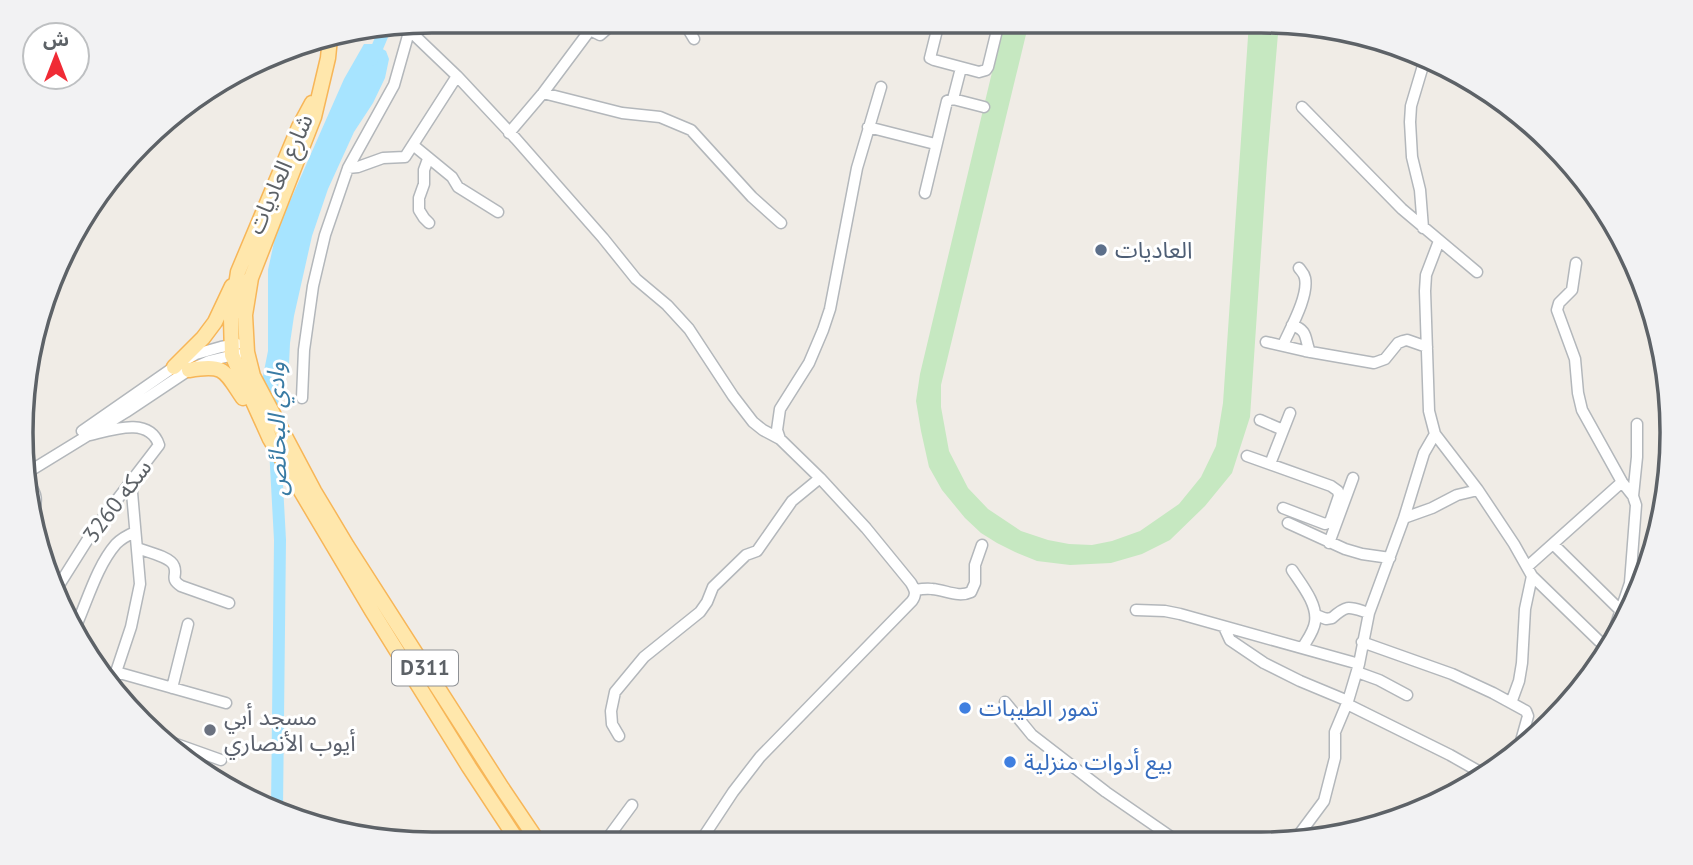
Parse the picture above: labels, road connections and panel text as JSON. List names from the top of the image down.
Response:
{
  "streets": {
    "main road": ["شارع العاديات", "D311"],
    "street": ["سكه 3260"]
  },
  "crossings": [
    ["شارع العاديات", "D311"]
  ],
  "water": ["وادي البحائص"],
  "places": [
    "العاديات",
    "تمور الطيبات",
    "مسجد أبي أيوب الأنصاري",
    "بيع أدوات منزلية"
  ],
  "north": "top"
}
